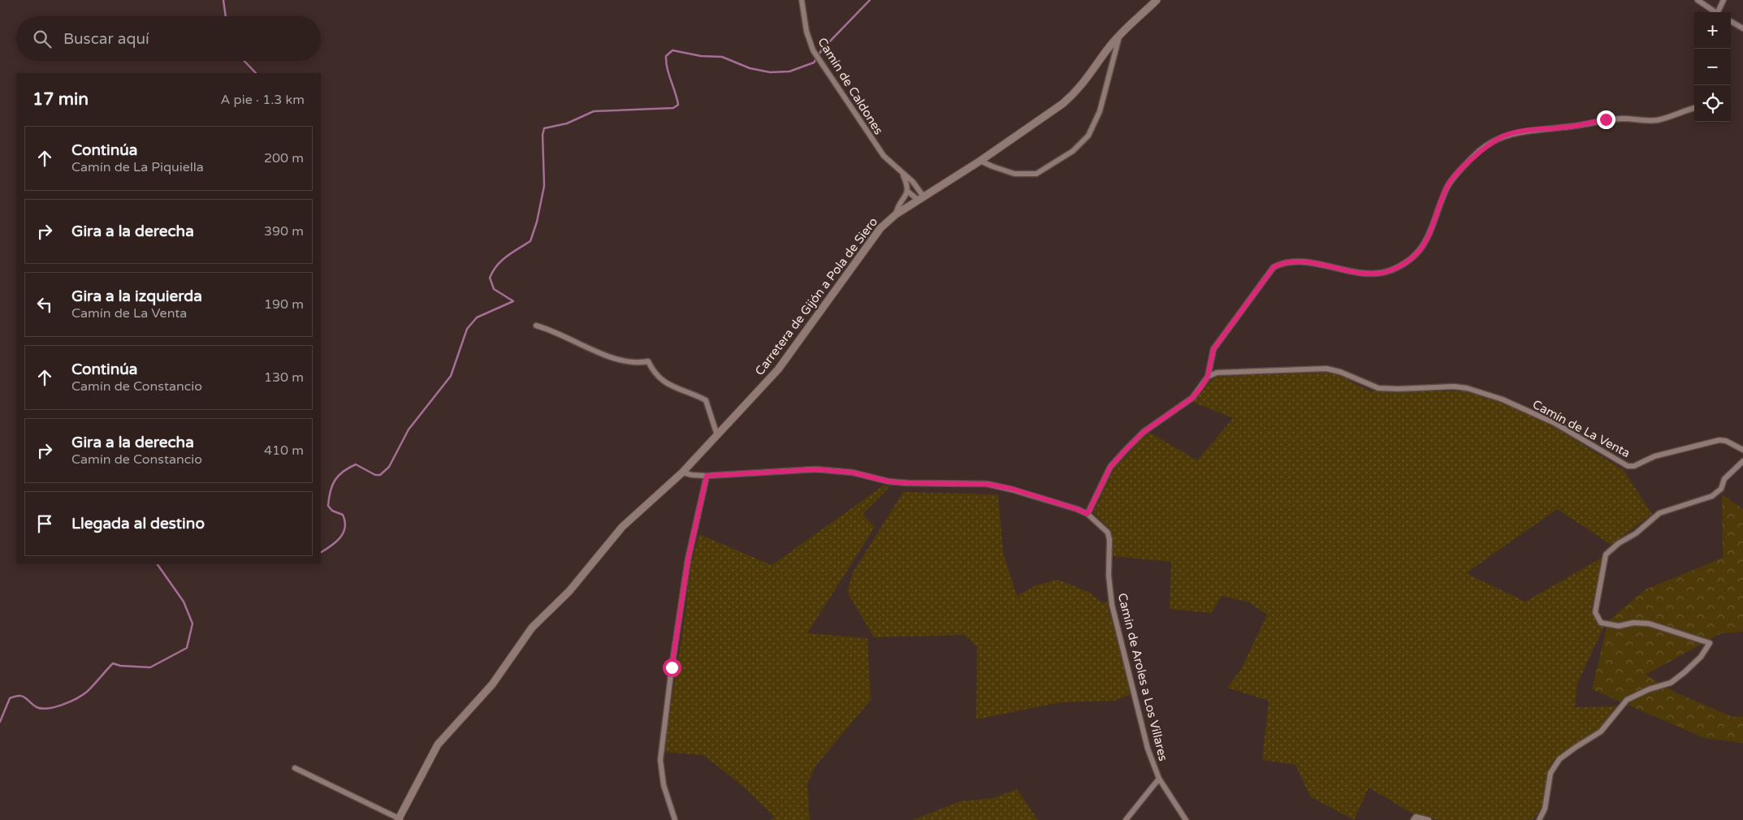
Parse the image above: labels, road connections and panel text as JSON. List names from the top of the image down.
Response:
{
  "streets": {
    "street": [
      "Camín de Caldones",
      "Carretera de Gijón a Pola de Siero",
      "Camín de La Venta",
      "Camín de Aroles a Los Villares"
    ]
  },
  "crossings": [
    ["Camín de Caldones", "Carretera de Gijón a Pola de Siero"],
    ["Carretera de Gijón a Pola de Siero", "Camín de Aroles a Los Villares"]
  ],
  "page": {
    "map_buttons": ["+", "−"],
    "search": "Buscar aquí",
    "heading": ["17 min", "A pie · 1.3 km"],
    "list": [
      ["Continúa", "Camín de La Piquiella", "200 m"],
      ["Gira a la derecha", "390 m"],
      ["Gira a la izquierda", "Camín de La Venta", "190 m"],
      ["Continúa", "Camín de Constancio", "130 m"],
      ["Gira a la derecha", "Camín de Constancio", "410 m"],
      "Llegada al destino"
    ]
  }
}
